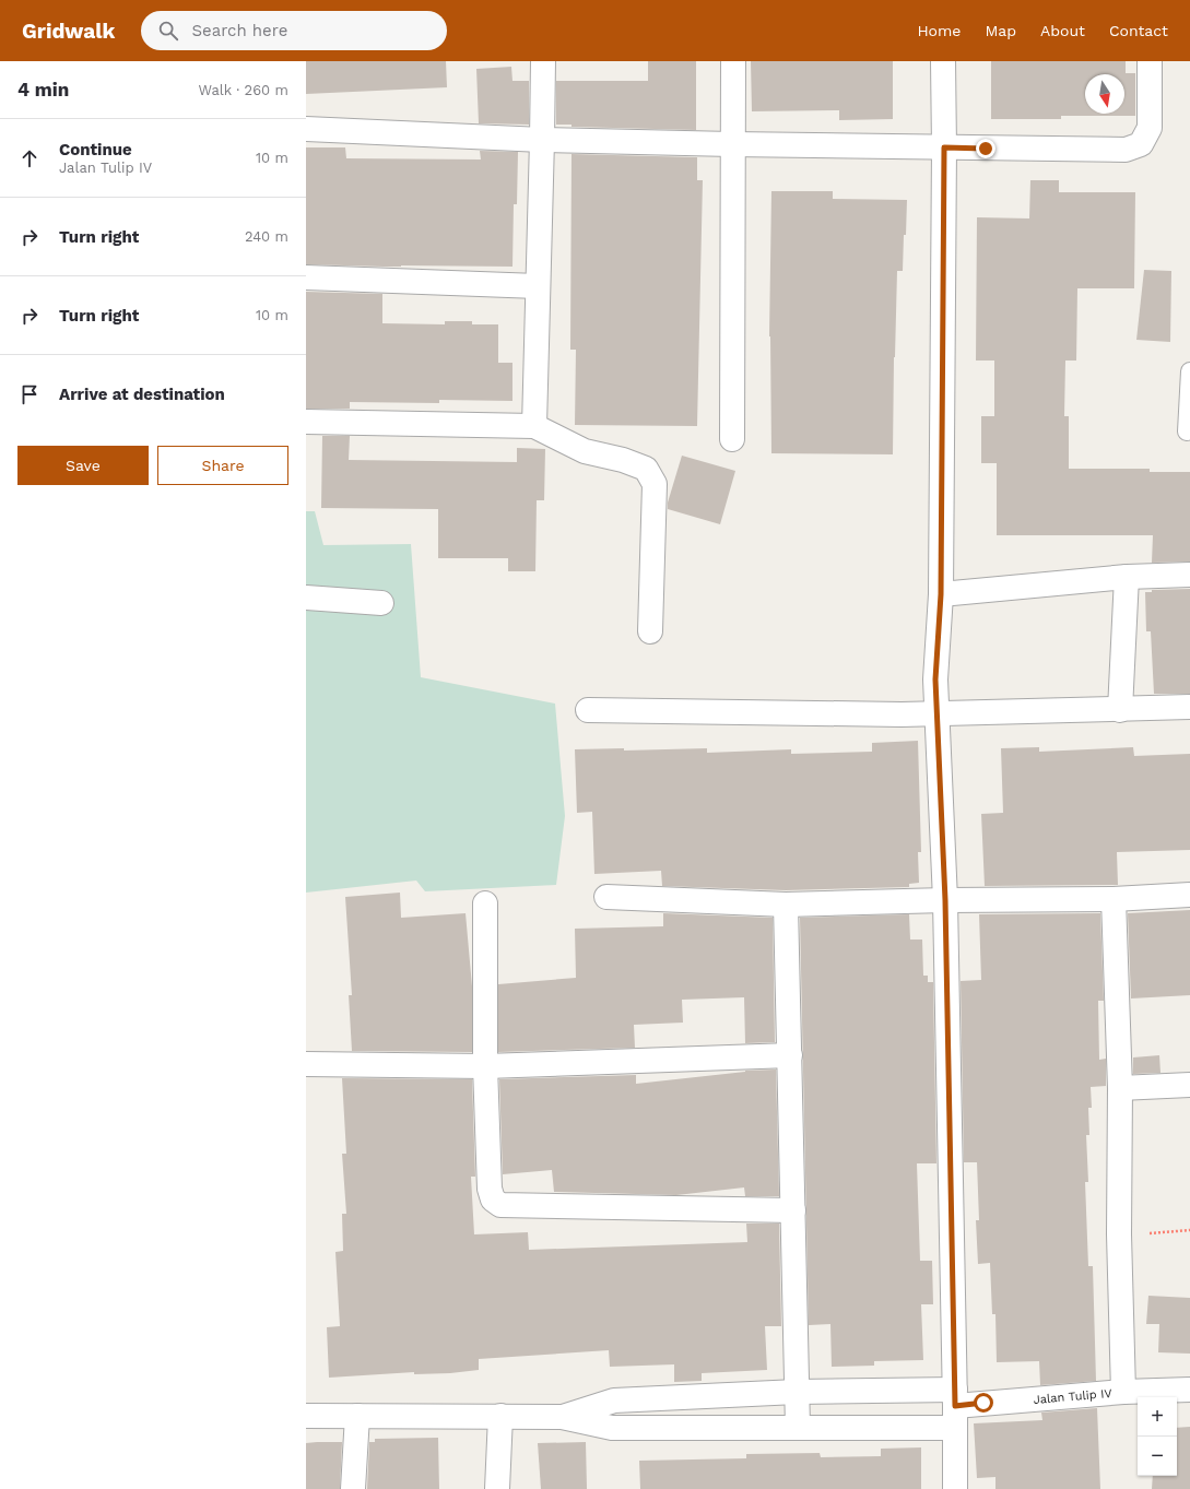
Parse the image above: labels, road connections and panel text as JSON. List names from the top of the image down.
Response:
{
  "streets": {
    "street": ["Jalan Tulip IV"]
  },
  "north": "bottom",
  "page": {
    "header": "Gridwalk",
    "search": "Search here",
    "nav": [
      "Home",
      "Map",
      "About",
      "Contact"
    ],
    "heading": ["4 min", "Walk · 260 m"],
    "list": [
      ["Continue", "Jalan Tulip IV", "10 m"],
      ["Turn right", "240 m"],
      ["Turn right", "10 m"],
      "Arrive at destination"
    ],
    "buttons": ["Save", "Share"],
    "map_buttons": ["+", "−"]
  }
}
